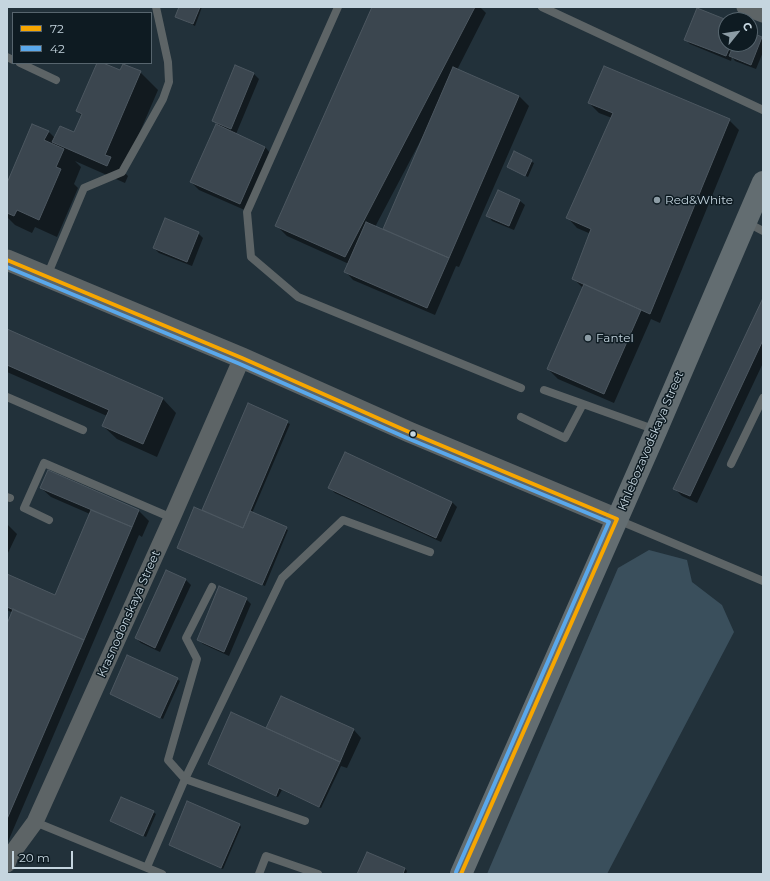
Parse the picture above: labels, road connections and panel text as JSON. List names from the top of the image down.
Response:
{
  "streets": {
    "main road": ["Khlebozavodskaya Street"],
    "street": ["Krasnodonskaya Street"]
  },
  "places": ["Red&White", "Fantel"],
  "lines": ["transit line 72", "transit line 42"],
  "legend": ["72", "42"],
  "scale_bar": "20 m",
  "north": "top right"
}
